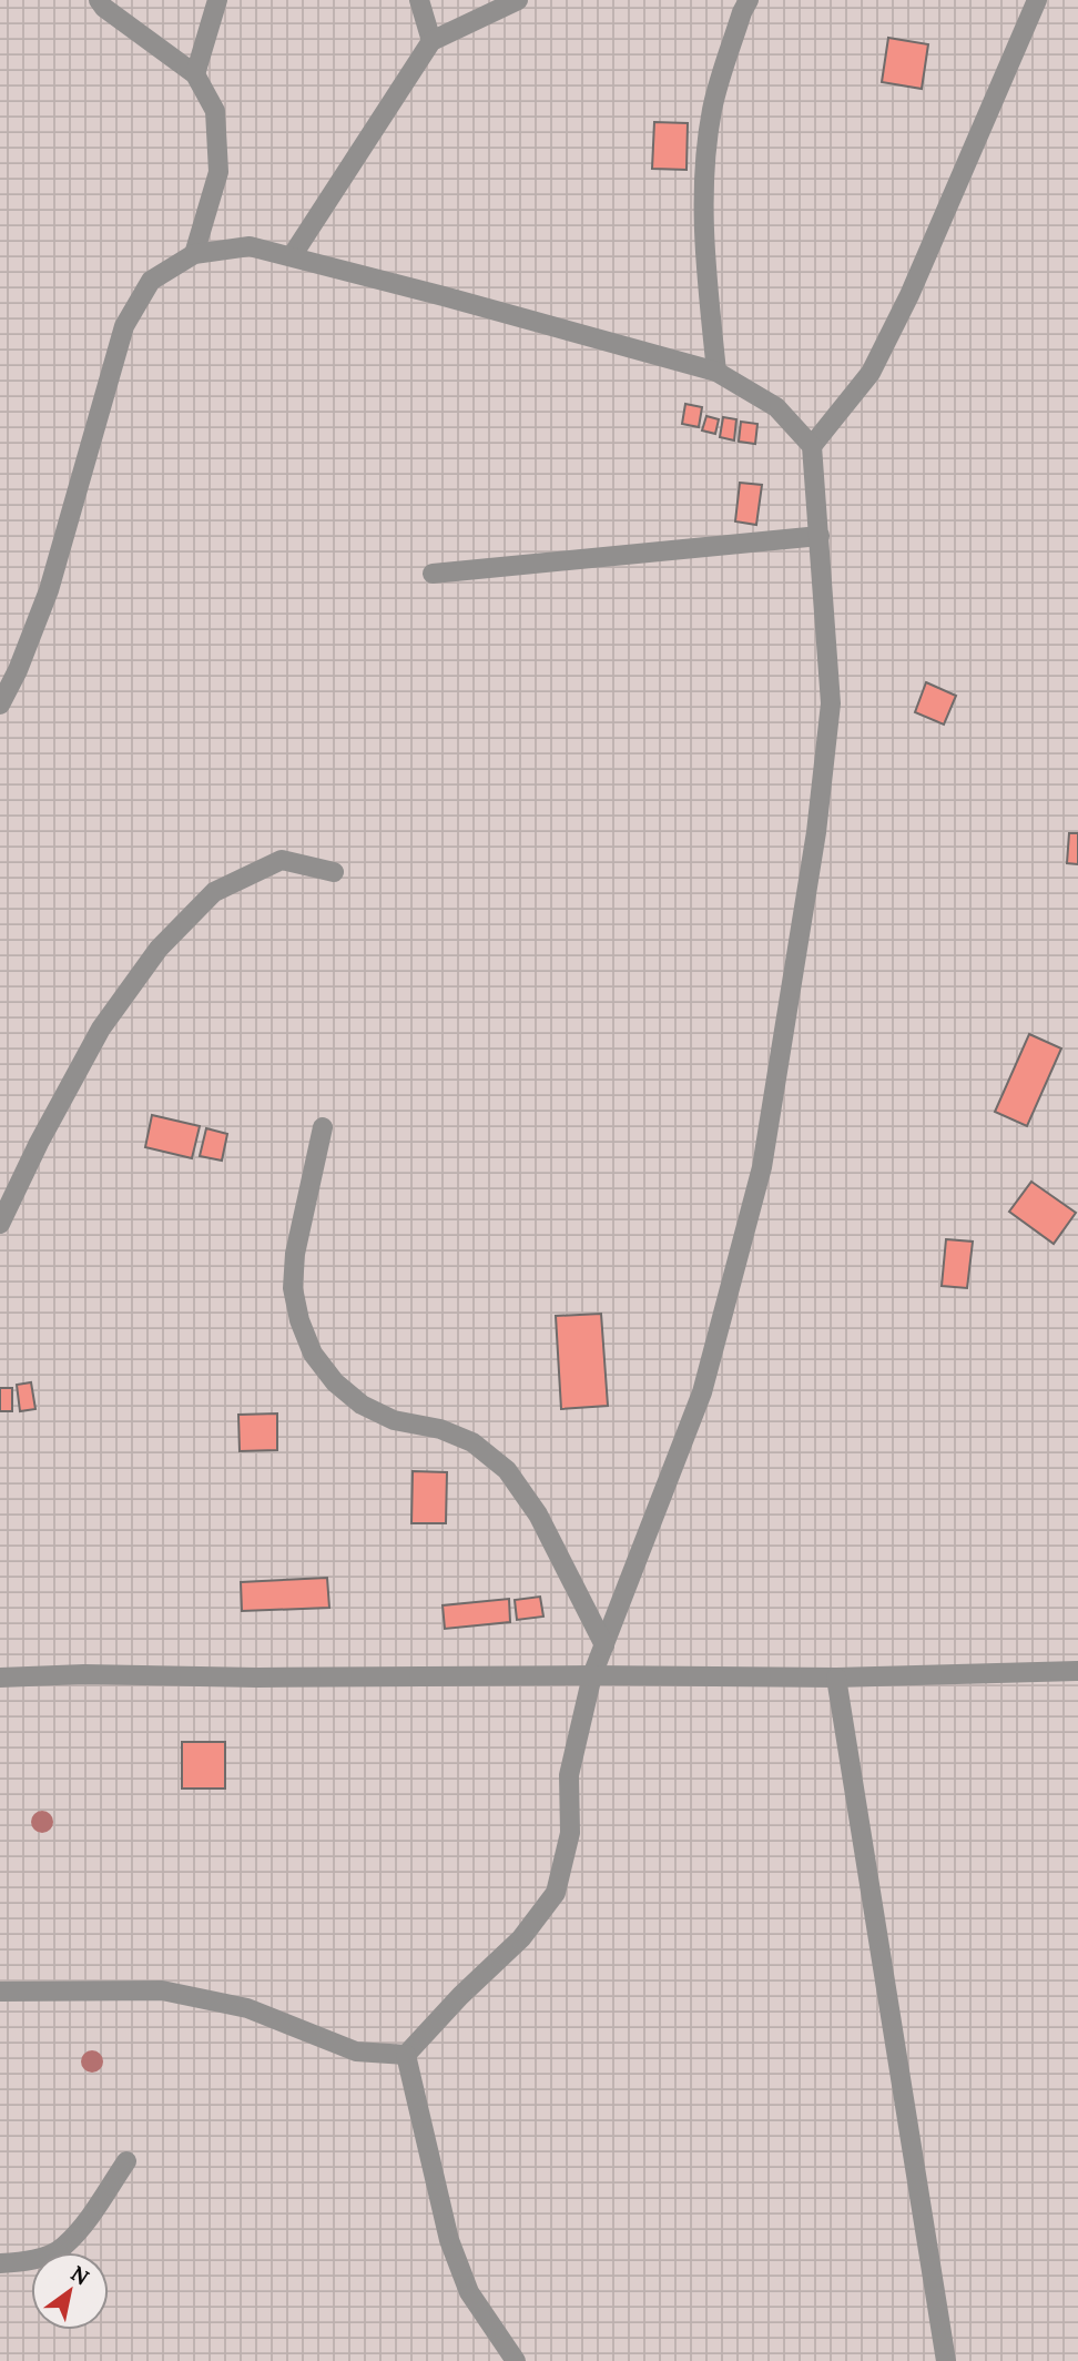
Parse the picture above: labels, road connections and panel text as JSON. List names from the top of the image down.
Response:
{
  "north": "top right"
}
